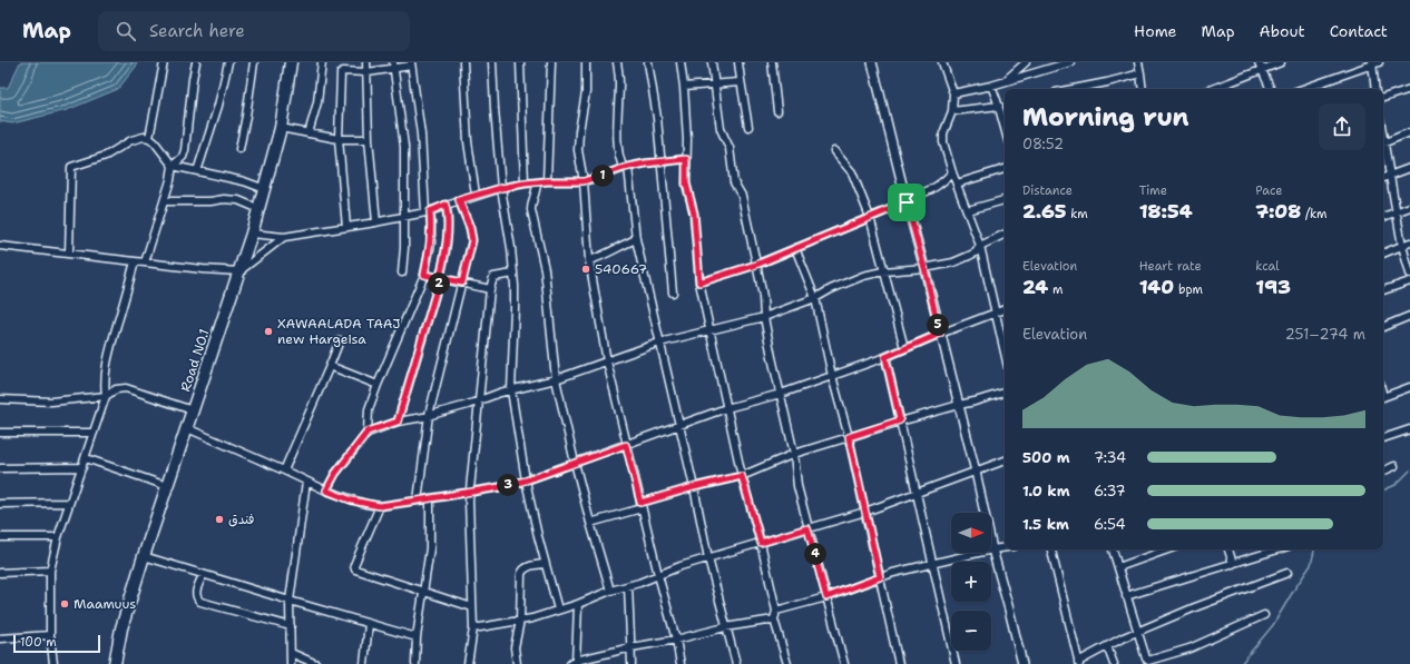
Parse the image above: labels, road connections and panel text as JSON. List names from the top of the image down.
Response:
{
  "streets": {
    "highway": ["Road NO.1"]
  },
  "places": [
    "540667",
    "XAWAALADA TAAJ new Hargeisa",
    "فندق",
    "Maamuus"
  ],
  "scale_bar": "100 m",
  "north": "right",
  "page": {
    "header": "Map",
    "search": "Search here",
    "nav": [
      "Home",
      "Map",
      "About",
      "Contact"
    ],
    "heading": ["Morning run", "08:52"],
    "pins": [
      "1",
      "2",
      "5",
      "3",
      "4"
    ],
    "stats": [
      ["Distance", "2.65 km"],
      ["Time", "18:54"],
      ["Pace", "7:08 /km"],
      ["Elevation", "24 m"],
      ["Heart rate", "140 bpm"],
      ["kcal", "193"]
    ],
    "chart": ["Elevation", "251–274 m"],
    "list": [
      {
        "name": "500 m",
        "note": "7:34"
      },
      {
        "name": "1.0 km",
        "note": "6:37"
      },
      {
        "name": "1.5 km",
        "note": "6:54"
      }
    ],
    "map_buttons": ["+", "−"],
    "scale": "100 m"
  }
}
